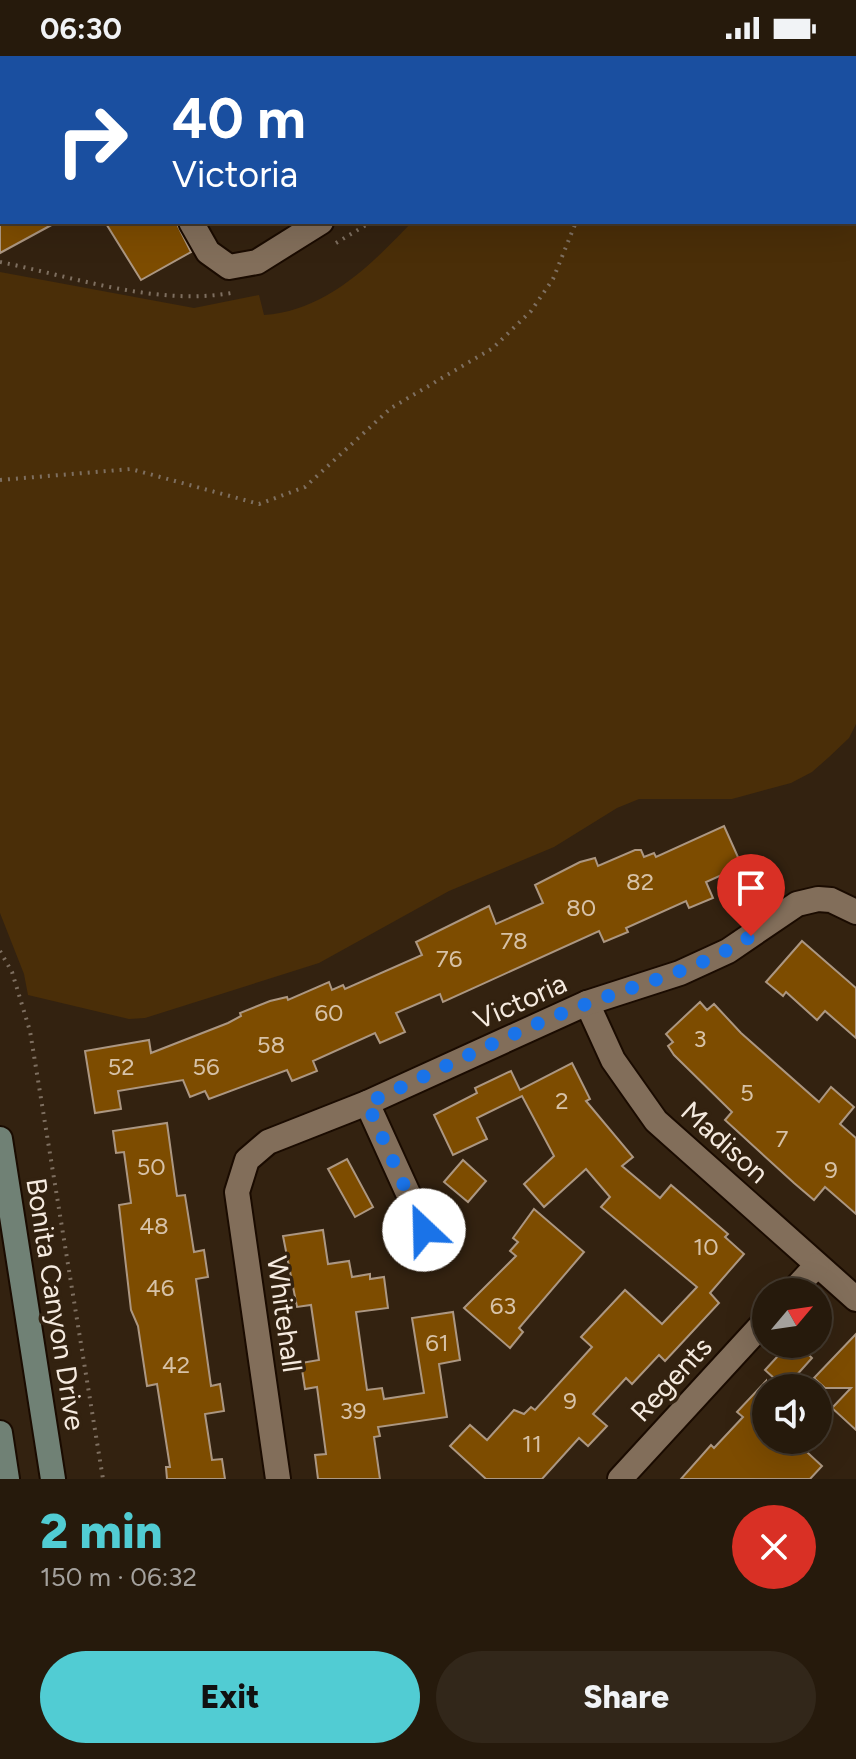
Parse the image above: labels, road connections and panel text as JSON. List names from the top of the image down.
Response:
{
  "streets": {
    "main road": ["Bonita Canyon Drive"],
    "street": [
      "Victoria",
      "Madison",
      "Whitehall",
      "Regents"
    ]
  },
  "crossings": [
    ["Victoria", "Madison"],
    ["Victoria", "Whitehall"]
  ],
  "house_numbers": [
    "82",
    "80",
    "78",
    "76",
    "60",
    "3",
    "58",
    "52",
    "56",
    "5",
    "2",
    "7",
    "50",
    "9",
    "48",
    "10",
    "46",
    "63",
    "61",
    "42",
    "9",
    "39",
    "11"
  ],
  "north": "top right",
  "page": {
    "status": "06:30",
    "turn": ["40 m", "Victoria"],
    "heading": ["2 min", "150 m · 06:32"],
    "buttons": ["Exit", "Share"]
  }
}
